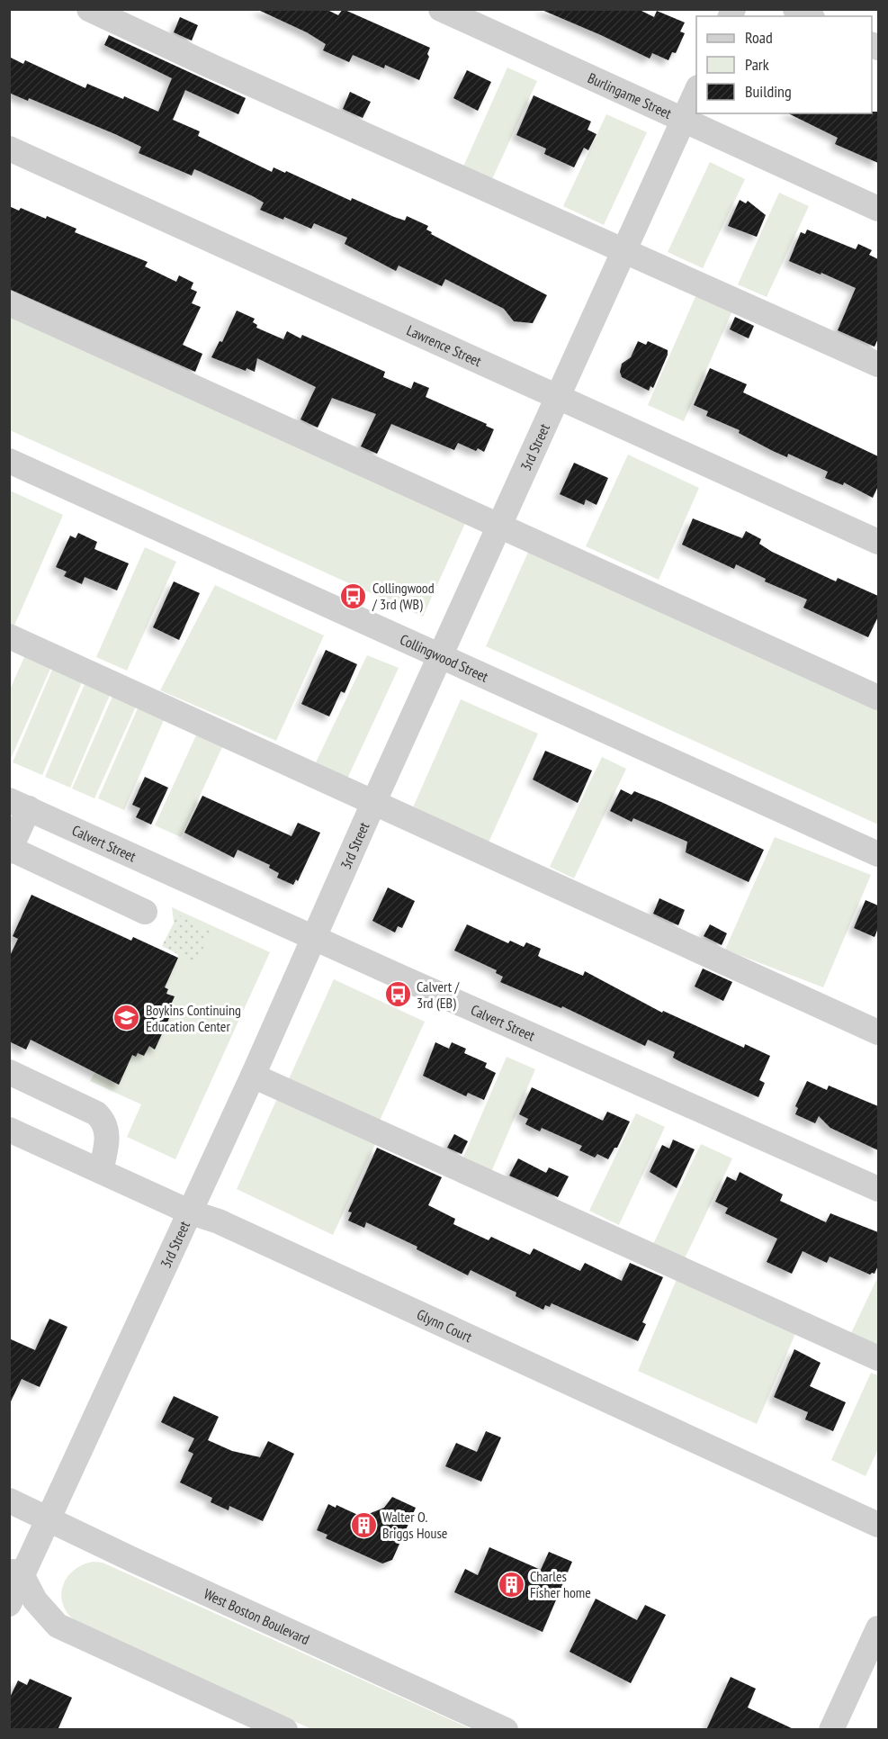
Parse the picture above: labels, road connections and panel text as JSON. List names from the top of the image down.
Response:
{
  "streets": {
    "street": [
      "Burlingame Street",
      "Lawrence Street",
      "3rd Street",
      "Collingwood Street",
      "Calvert Street",
      "Glynn Court",
      "West Boston Boulevard"
    ]
  },
  "crossings": [
    ["Burlingame Street", "3rd Street"],
    ["Lawrence Street", "3rd Street"],
    ["3rd Street", "Collingwood Street"],
    ["3rd Street", "Calvert Street"],
    ["3rd Street", "Glynn Court"],
    ["3rd Street", "West Boston Boulevard"]
  ],
  "places": {
    "bus stop": ["Collingwood / 3rd (WB)", "Calvert / 3rd (EB)"],
    "school or university": ["Boykins Continuing Education Center"],
    "building": ["Walter O. Briggs House", "Charles Fisher home"]
  },
  "legend": ["Road", "Park", "Building"]
}
